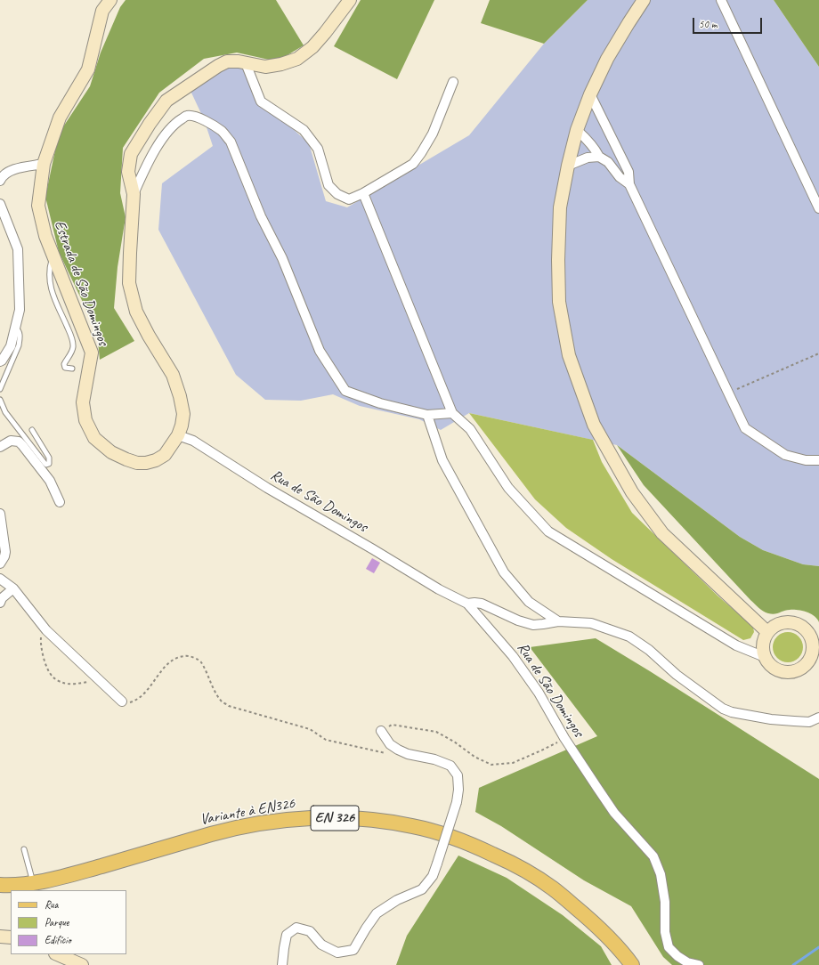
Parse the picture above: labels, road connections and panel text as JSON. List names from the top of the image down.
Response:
{
  "streets": {
    "main road": ["Variante à EN326", "EN 326"],
    "street": ["Estrada de São Domingos", "Rua de São Domingos"]
  },
  "crossings": [
    ["Estrada de São Domingos", "Rua de São Domingos"]
  ],
  "legend": ["Rua", "Parque", "Edifício"],
  "scale_bar": "50 m"
}
